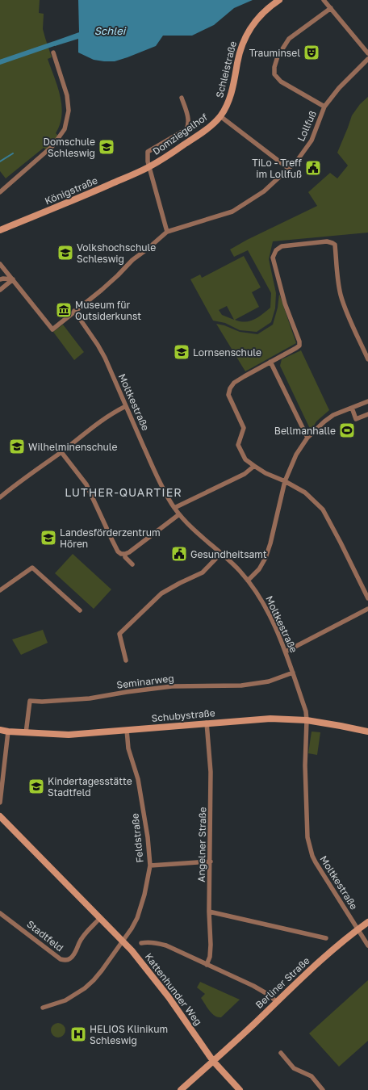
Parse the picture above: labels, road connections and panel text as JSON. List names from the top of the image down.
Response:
{
  "streets": {
    "street": [
      "Schleistraße",
      "Lollfuß",
      "Domziegelhof",
      "Königstraße",
      "Moltkestraße",
      "Seminarweg",
      "Schubystraße",
      "Feldstraße",
      "Angelner Straße",
      "Stadtfeld",
      "Berliner Straße",
      "Kattenhunder Weg"
    ]
  },
  "crossings": [
    ["Schleistraße", "Domziegelhof"],
    ["Lollfuß", "Domziegelhof"],
    ["Domziegelhof", "Königstraße"],
    ["Moltkestraße", "Seminarweg"],
    ["Moltkestraße", "Schubystraße"],
    ["Moltkestraße", "Berliner Straße"],
    ["Seminarweg", "Schubystraße"],
    ["Schubystraße", "Feldstraße"],
    ["Schubystraße", "Angelner Straße"],
    ["Feldstraße", "Kattenhunder Weg"],
    ["Stadtfeld", "Kattenhunder Weg"],
    ["Berliner Straße", "Kattenhunder Weg"]
  ],
  "districts": ["LUTHER-QUARTIER"],
  "water": ["Schlei"],
  "places": {
    "theatre": ["Trauminsel"],
    "school or university": [
      "Domschule Schleswig",
      "Volkshochschule Schleswig",
      "Lornsenschule",
      "Wilhelminenschule",
      "Landesförderzentrum Hören",
      "Kindertagesstätte Stadtfeld"
    ],
    "public building": ["TiLo - Treff im Lollfuß", "Gesundheitsamt"],
    "museum": ["Museum für Outsiderkunst"],
    "sports": ["Bellmanhalle"],
    "hospital": ["HELIOS Klinikum Schleswig"]
  }
}
